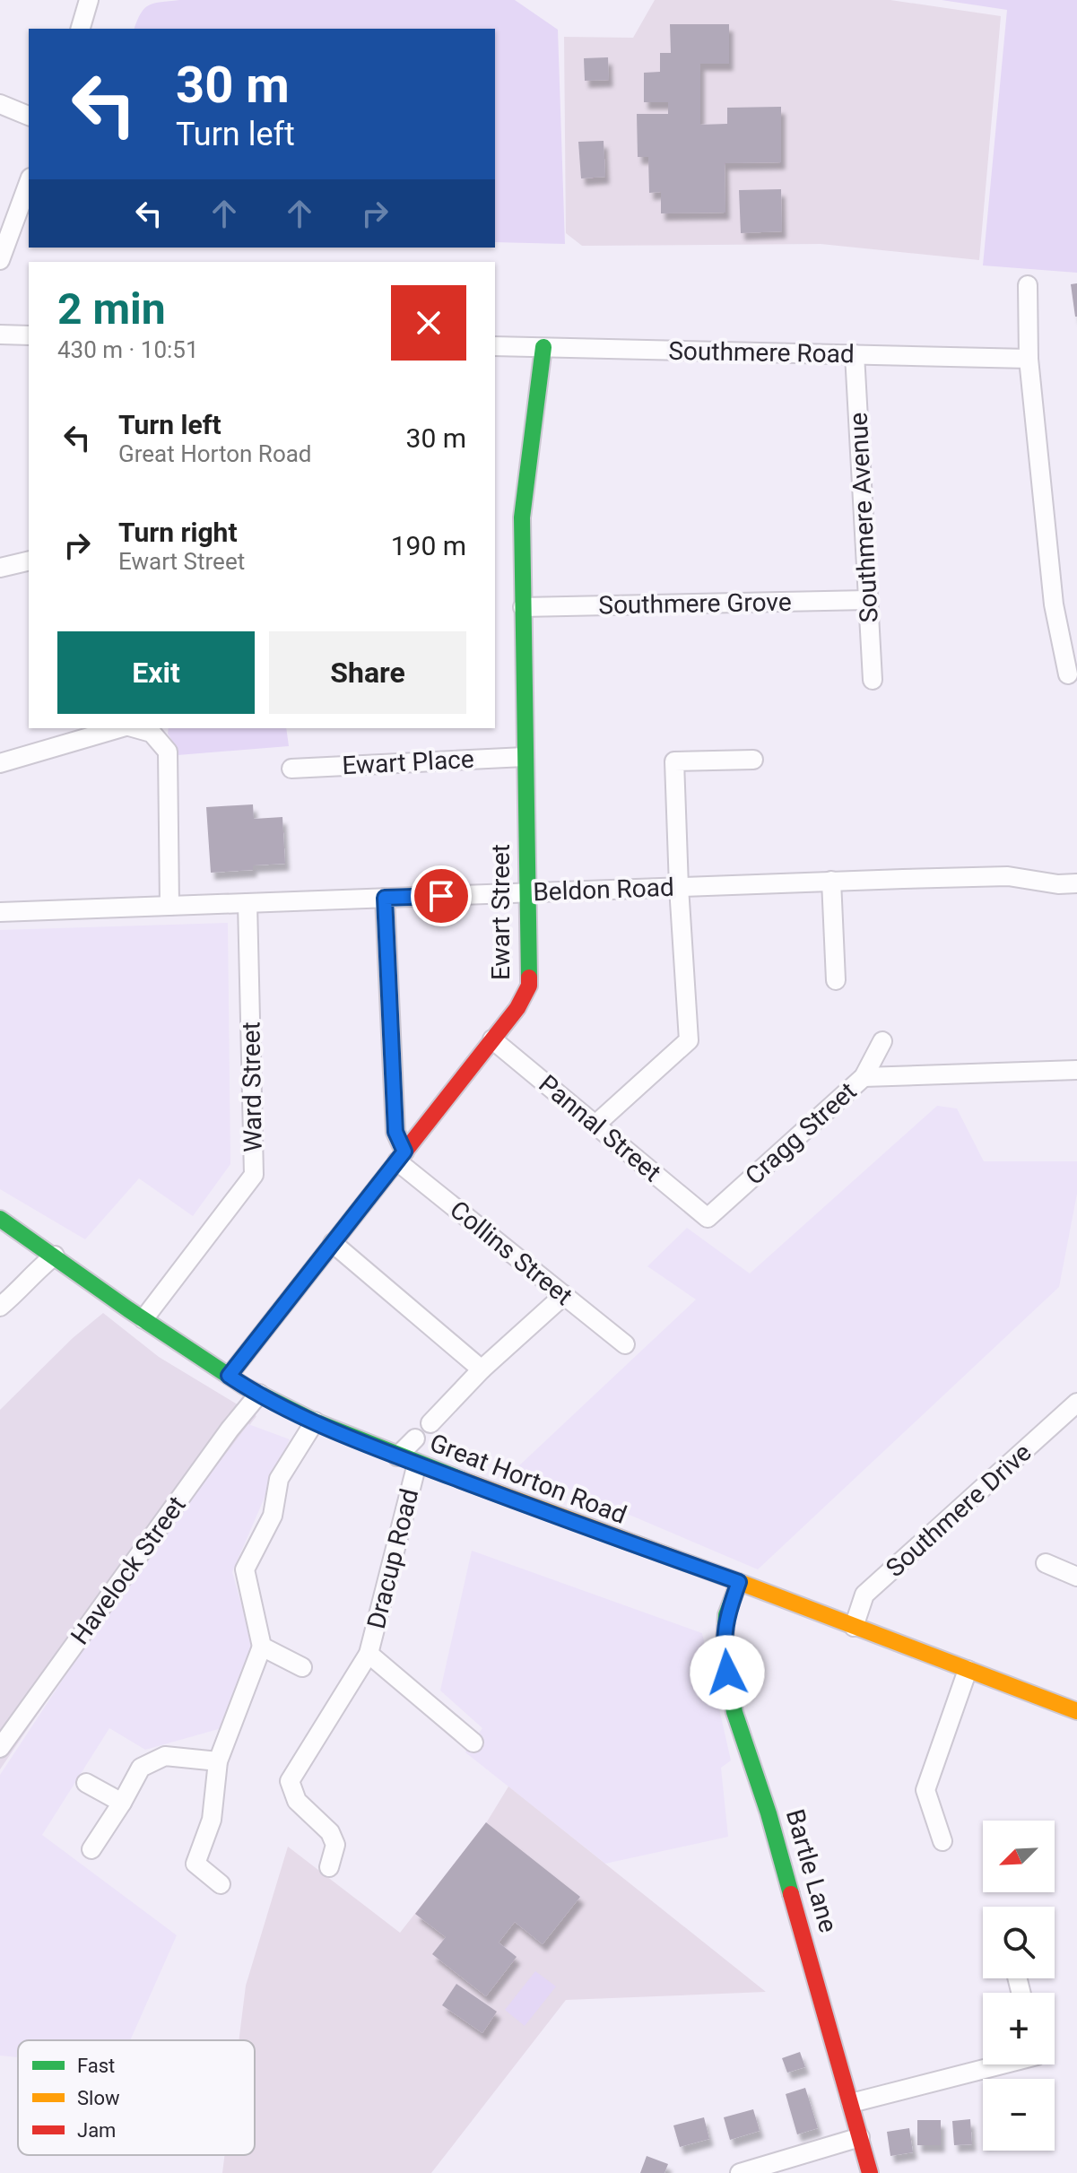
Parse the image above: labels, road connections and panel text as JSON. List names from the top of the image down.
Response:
{
  "streets": {
    "street": [
      "Southmere Road",
      "Southmere Avenue",
      "Southmere Grove",
      "Ewart Place",
      "Beldon Road",
      "Ewart Street",
      "Ward Street",
      "Pannal Street",
      "Cragg Street",
      "Collins Street",
      "Great Horton Road",
      "Southmere Drive",
      "Dracup Road",
      "Havelock Street",
      "Bartle Lane"
    ]
  },
  "crossings": [
    ["Southmere Road", "Southmere Avenue"],
    ["Southmere Road", "Ewart Street"],
    ["Southmere Avenue", "Southmere Grove"],
    ["Southmere Grove", "Ewart Street"],
    ["Ewart Place", "Ewart Street"],
    ["Beldon Road", "Ewart Street"],
    ["Beldon Road", "Ward Street"],
    ["Ewart Street", "Pannal Street"],
    ["Ewart Street", "Collins Street"],
    ["Ewart Street", "Great Horton Road"],
    ["Ward Street", "Great Horton Road"],
    ["Pannal Street", "Cragg Street"],
    ["Great Horton Road", "Southmere Drive"],
    ["Great Horton Road", "Dracup Road"],
    ["Great Horton Road", "Havelock Street"],
    ["Great Horton Road", "Bartle Lane"]
  ],
  "legend": ["Fast", "Slow", "Jam"],
  "north": "bottom left",
  "page": {
    "turn": ["30 m", "Turn left"],
    "heading": ["2 min", "430 m · 10:51"],
    "list": [
      {
        "name": "Turn left",
        "note": "Great Horton Road",
        "value": "30 m"
      },
      {
        "name": "Turn right",
        "note": "Ewart Street",
        "value": "190 m"
      }
    ],
    "buttons": ["Exit", "Share"],
    "map_buttons": ["+", "−"]
  }
}
